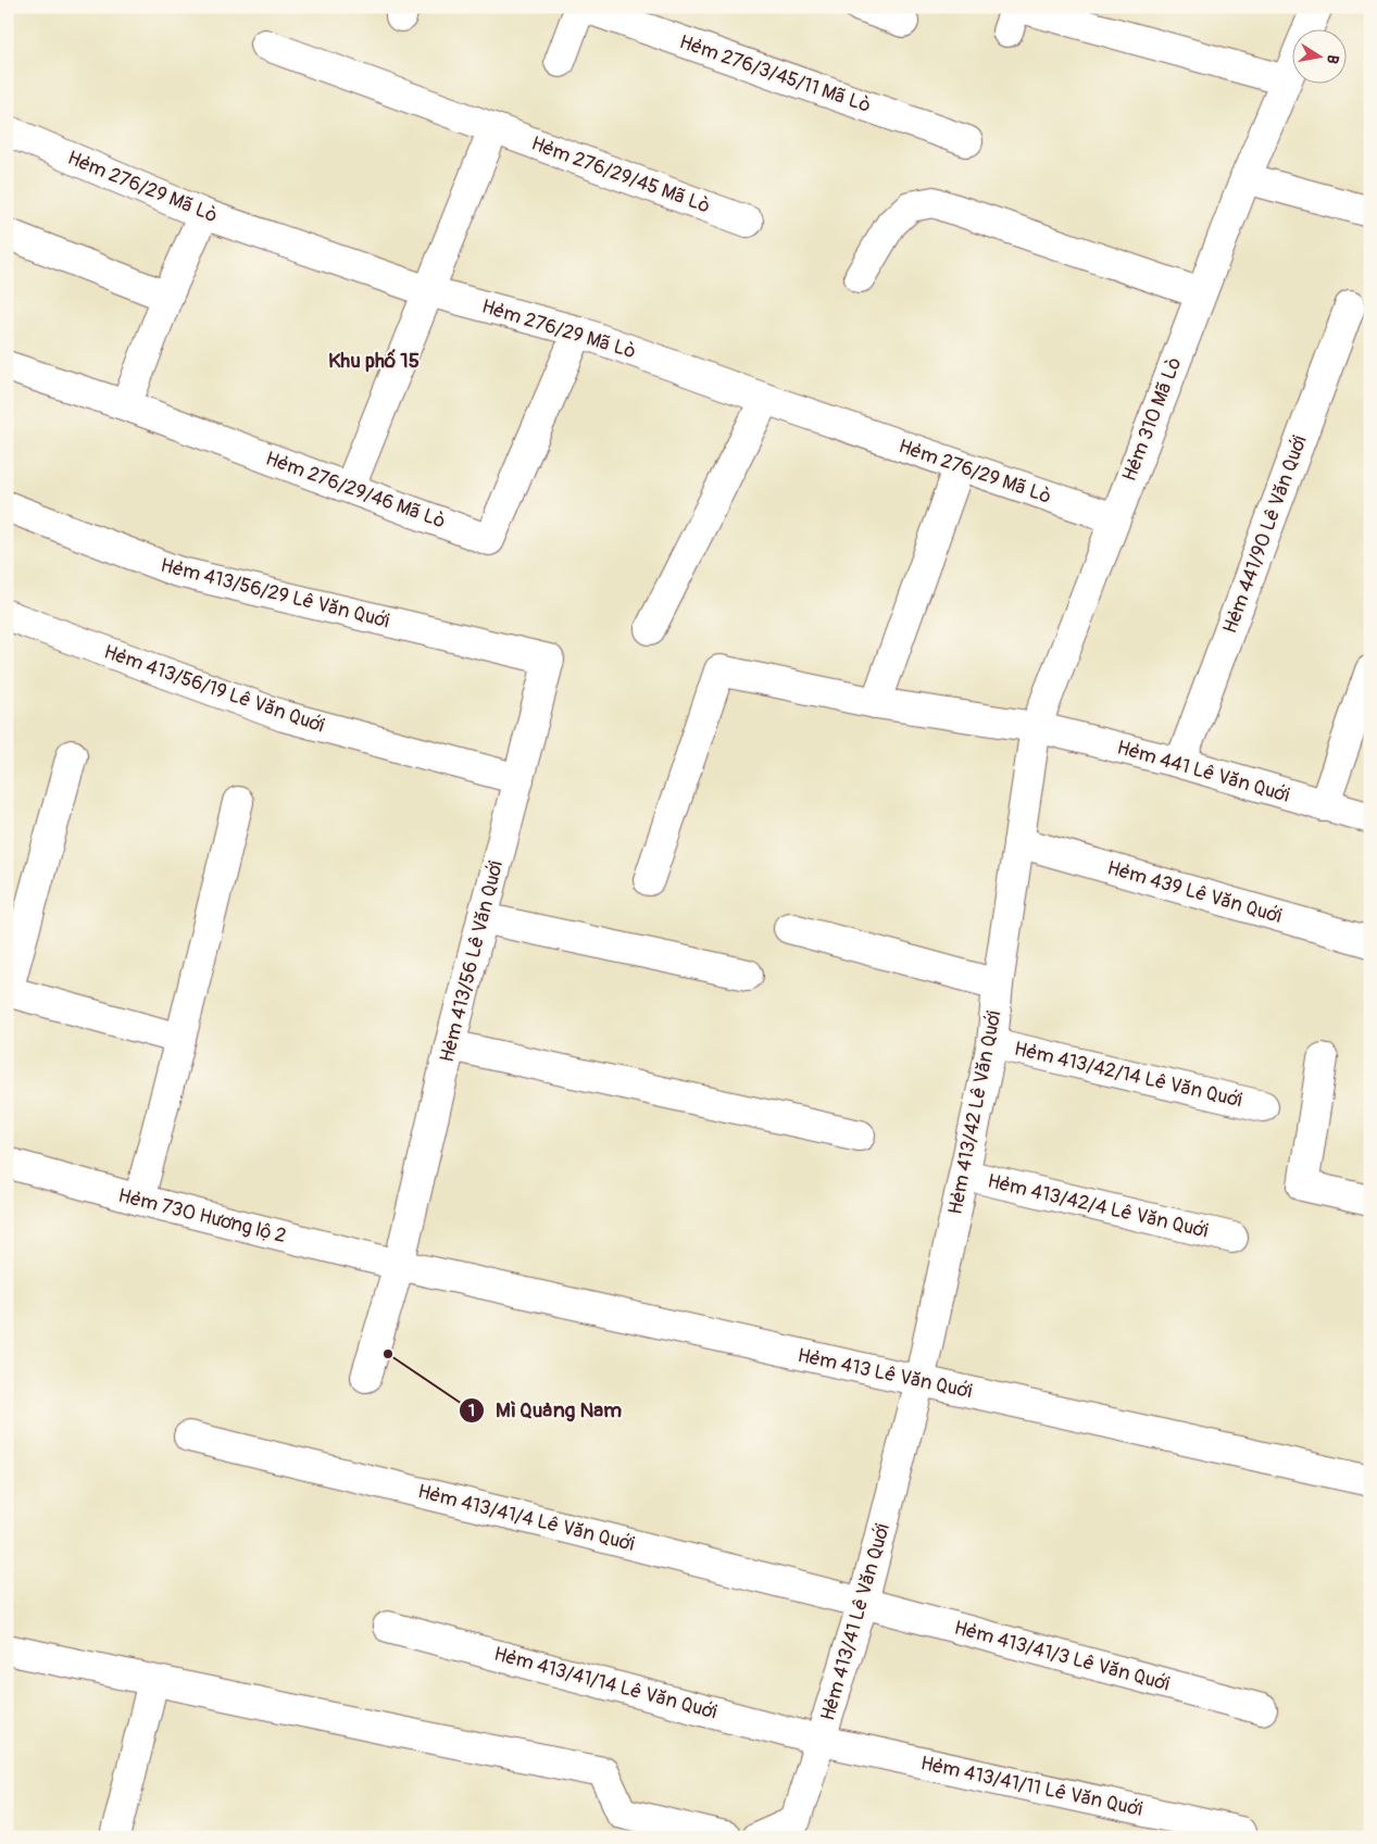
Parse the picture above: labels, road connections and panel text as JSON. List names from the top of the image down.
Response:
{
  "streets": {
    "street": [
      "Hẻm 276/3/45/11 Mã Lò",
      "Hẻm 276/29/45 Mã Lò",
      "Hẻm 276/29 Mã Lò",
      "Hẻm 310 Mã Lò",
      "Hẻm 276/29/46 Mã Lò",
      "Hẻm 441/90 Lê Văn Quới",
      "Hẻm 413/56/29 Lê Văn Quới",
      "Hẻm 413/56/19 Lê Văn Quới",
      "Hẻm 441 Lê Văn Quới",
      "Hẻm 439 Lê Văn Quới",
      "Hẻm 413/56 Lê Văn Quới",
      "Hẻm 413/42/14 Lê Văn Quới",
      "Hẻm 413/42 Lê Văn Quới",
      "Hẻm 413/42/4 Lê Văn Quới",
      "Hẻm 730 Hương lộ 2",
      "Hẻm 413 Lê Văn Quới",
      "Hẻm 413/41/4 Lê Văn Quới",
      "Hẻm 413/41 Lê Văn Quới",
      "Hẻm 413/41/3 Lê Văn Quới",
      "Hẻm 413/41/14 Lê Văn Quới",
      "Hẻm 413/41/11 Lê Văn Quới"
    ]
  },
  "crossings": [
    ["Hẻm 276/29 Mã Lò", "Hẻm 310 Mã Lò"],
    ["Hẻm 276/29 Mã Lò", "Hẻm 276/29/46 Mã Lò"],
    ["Hẻm 310 Mã Lò", "Hẻm 441 Lê Văn Quới"],
    ["Hẻm 310 Mã Lò", "Hẻm 439 Lê Văn Quới"],
    ["Hẻm 310 Mã Lò", "Hẻm 413/42 Lê Văn Quới"],
    ["Hẻm 441/90 Lê Văn Quới", "Hẻm 441 Lê Văn Quới"],
    ["Hẻm 413/56/29 Lê Văn Quới", "Hẻm 413/56 Lê Văn Quới"],
    ["Hẻm 413/56/19 Lê Văn Quới", "Hẻm 413/56 Lê Văn Quới"],
    ["Hẻm 439 Lê Văn Quới", "Hẻm 413/42 Lê Văn Quới"],
    ["Hẻm 413/56 Lê Văn Quới", "Hẻm 730 Hương lộ 2"],
    ["Hẻm 413/56 Lê Văn Quới", "Hẻm 413 Lê Văn Quới"],
    ["Hẻm 413/42/14 Lê Văn Quới", "Hẻm 413/42 Lê Văn Quới"],
    ["Hẻm 413/42 Lê Văn Quới", "Hẻm 413/42/4 Lê Văn Quới"],
    ["Hẻm 413/42 Lê Văn Quới", "Hẻm 413 Lê Văn Quới"],
    ["Hẻm 413/42 Lê Văn Quới", "Hẻm 413/41 Lê Văn Quới"],
    ["Hẻm 730 Hương lộ 2", "Hẻm 413 Lê Văn Quới"],
    ["Hẻm 413 Lê Văn Quới", "Hẻm 413/41 Lê Văn Quới"],
    ["Hẻm 413/41/4 Lê Văn Quới", "Hẻm 413/41 Lê Văn Quới"],
    ["Hẻm 413/41/4 Lê Văn Quới", "Hẻm 413/41/3 Lê Văn Quới"],
    ["Hẻm 413/41 Lê Văn Quới", "Hẻm 413/41/3 Lê Văn Quới"],
    ["Hẻm 413/41 Lê Văn Quới", "Hẻm 413/41/14 Lê Văn Quới"],
    ["Hẻm 413/41 Lê Văn Quới", "Hẻm 413/41/11 Lê Văn Quới"],
    ["Hẻm 413/41/14 Lê Văn Quới", "Hẻm 413/41/11 Lê Văn Quới"]
  ],
  "districts": ["Khu phố 15"],
  "places": ["Mì Quảng Nam"],
  "north": "right"
}
